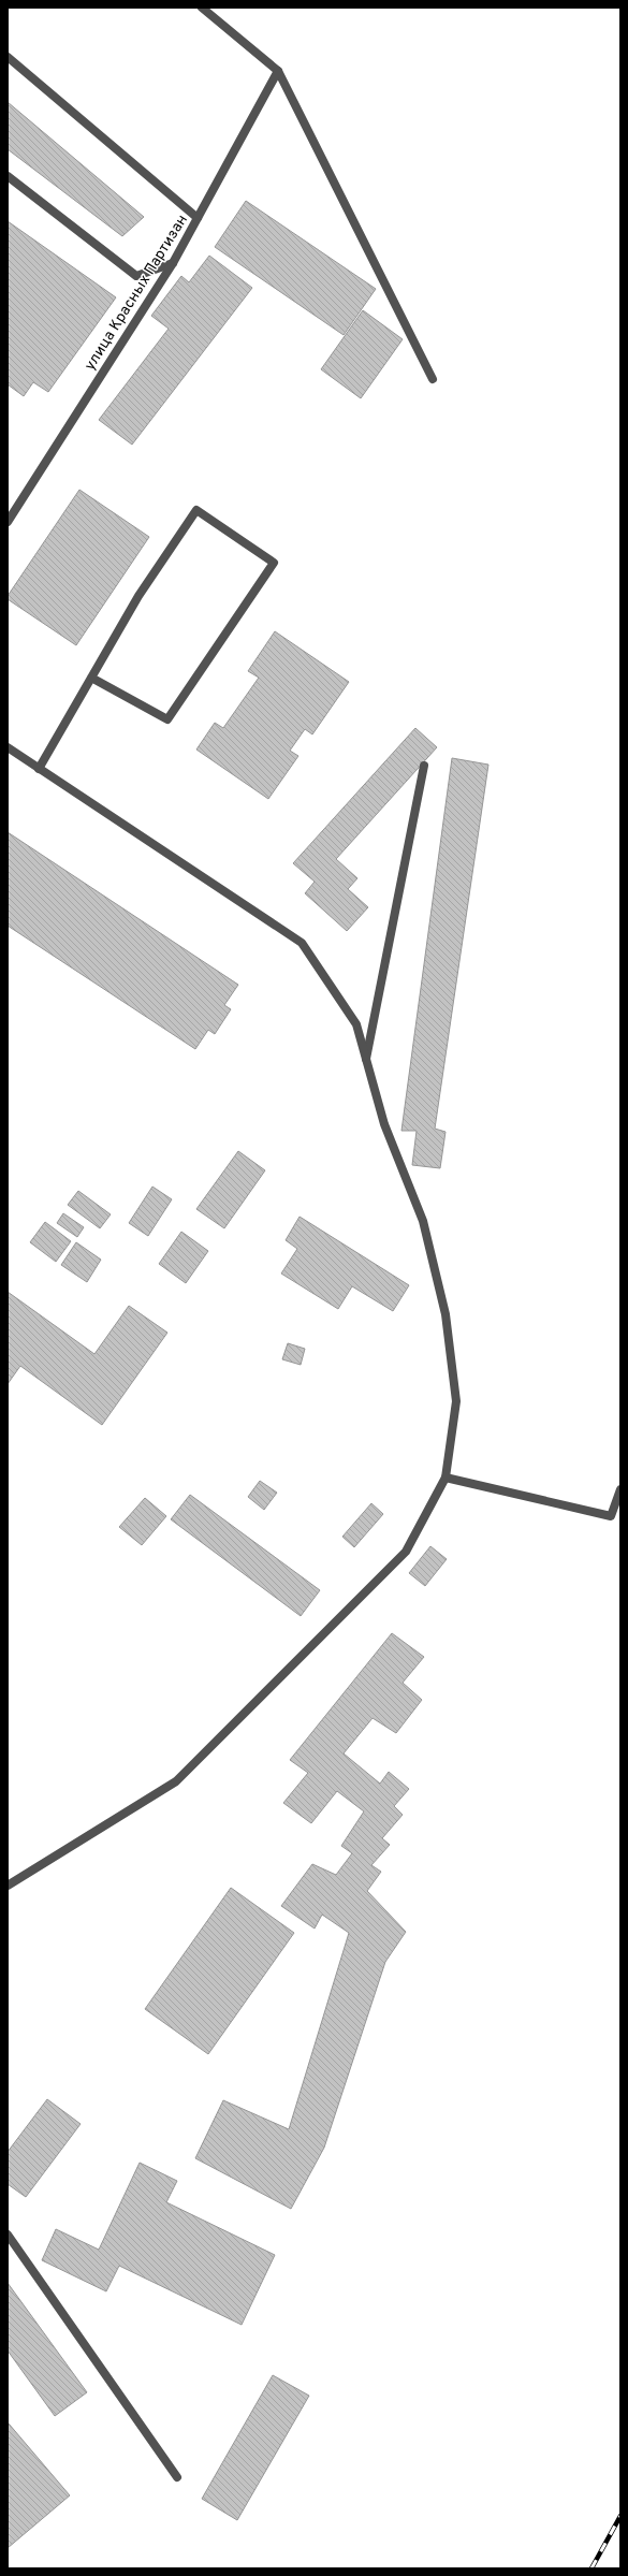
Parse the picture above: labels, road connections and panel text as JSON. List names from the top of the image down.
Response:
{
  "streets": {
    "street": ["улица Красных Партизан"]
  }
}
